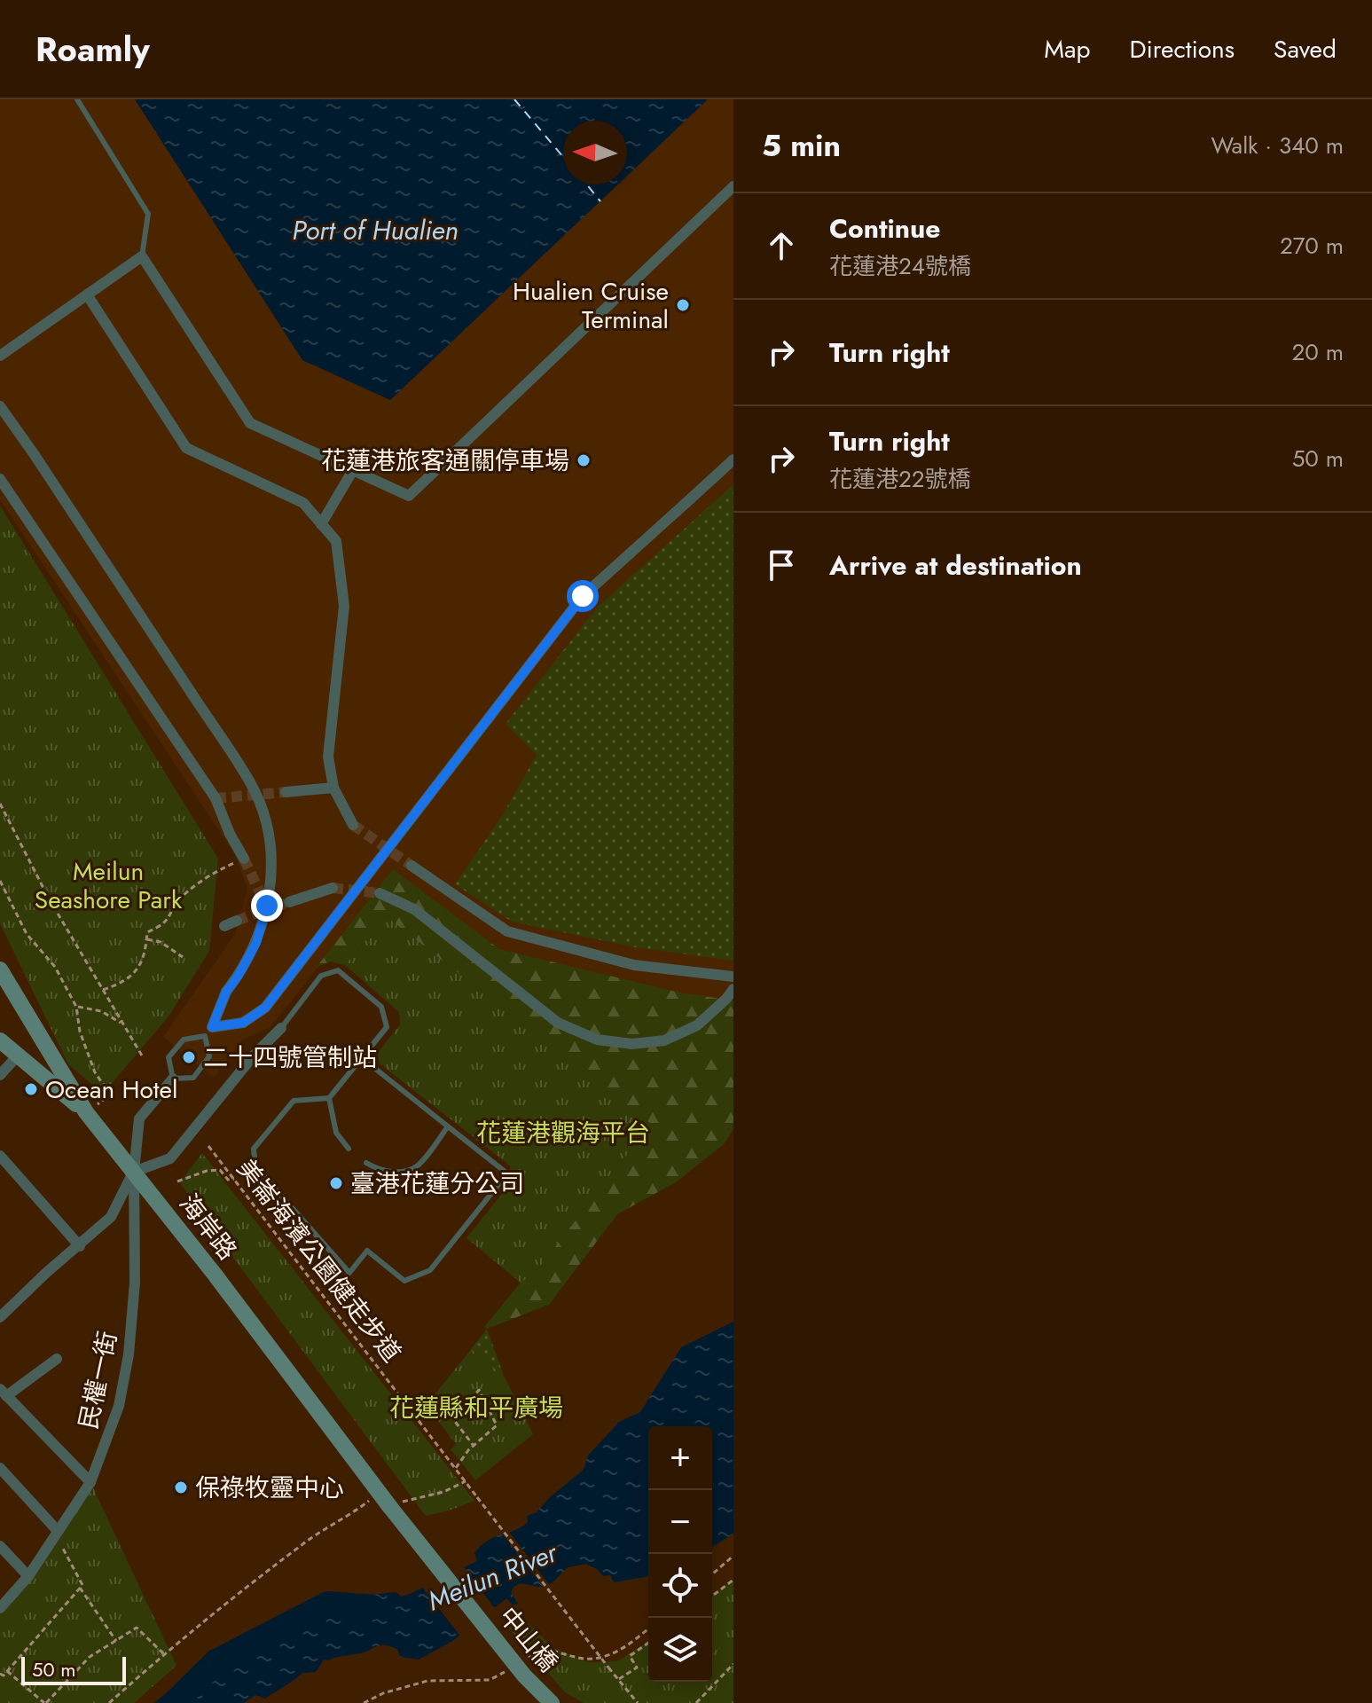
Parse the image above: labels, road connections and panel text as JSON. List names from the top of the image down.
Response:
{
  "streets": {
    "main road": ["海岸路", "中山橋"],
    "street": ["民權一街"],
    "path": ["美崙海濱公園健走步道"]
  },
  "crossings": [
    ["海岸路", "民權一街"],
    ["海岸路", "中山橋"]
  ],
  "water": ["Port of Hualien", "Meilun River"],
  "parks": ["Meilun Seashore Park", "花蓮港觀海平台", "花蓮縣和平廣場"],
  "places": [
    "Hualien Cruise Terminal",
    "花蓮港旅客通關停車場",
    "二十四號管制站",
    "Ocean Hotel",
    "臺港花蓮分公司",
    "保祿牧靈中心"
  ],
  "scale_bar": "50 m",
  "north": "left",
  "page": {
    "header": "Roamly",
    "nav": ["Map", "Directions", "Saved"],
    "heading": ["5 min", "Walk · 340 m"],
    "list": [
      ["Continue", "花蓮港24號橋", "270 m"],
      ["Turn right", "20 m"],
      ["Turn right", "花蓮港22號橋", "50 m"],
      "Arrive at destination"
    ],
    "map_buttons": ["+", "−"],
    "scale": "50 m"
  }
}
